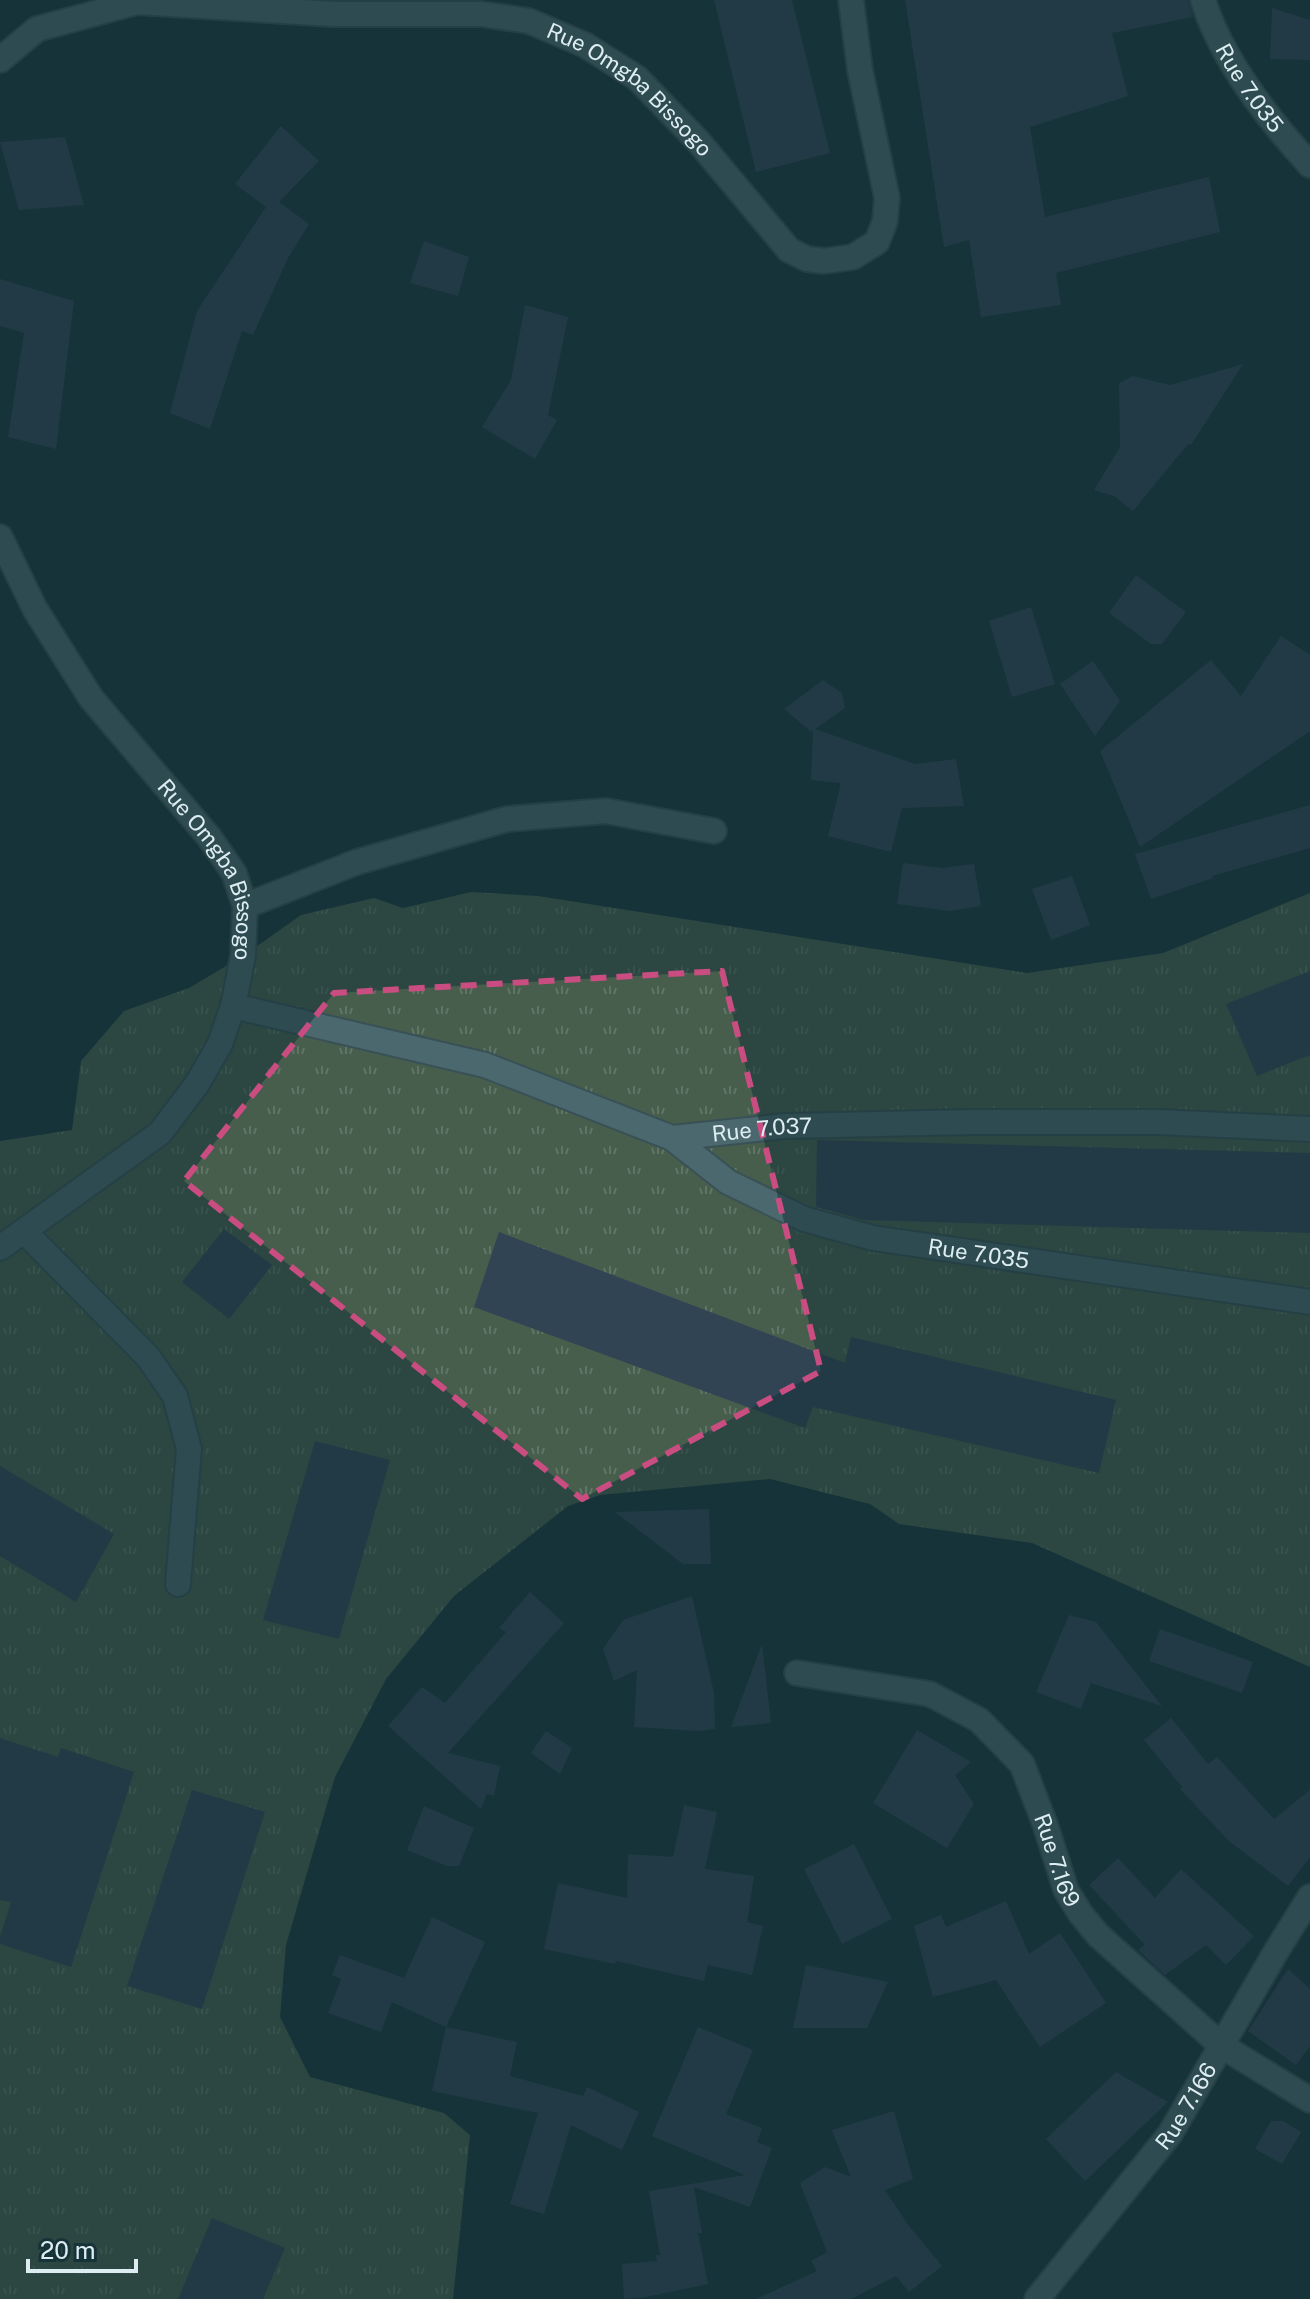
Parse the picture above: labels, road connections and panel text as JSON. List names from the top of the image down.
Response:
{
  "streets": {
    "street": [
      "Rue 7.035",
      "Rue Omgba Bissogo",
      "Rue 7.037",
      "Rue 7.169",
      "Rue 7.166"
    ]
  },
  "crossings": [
    ["Rue 7.035", "Rue 7.037"],
    ["Rue Omgba Bissogo", "Rue 7.037"],
    ["Rue 7.169", "Rue 7.166"]
  ],
  "scale_bar": "20 m"
}
